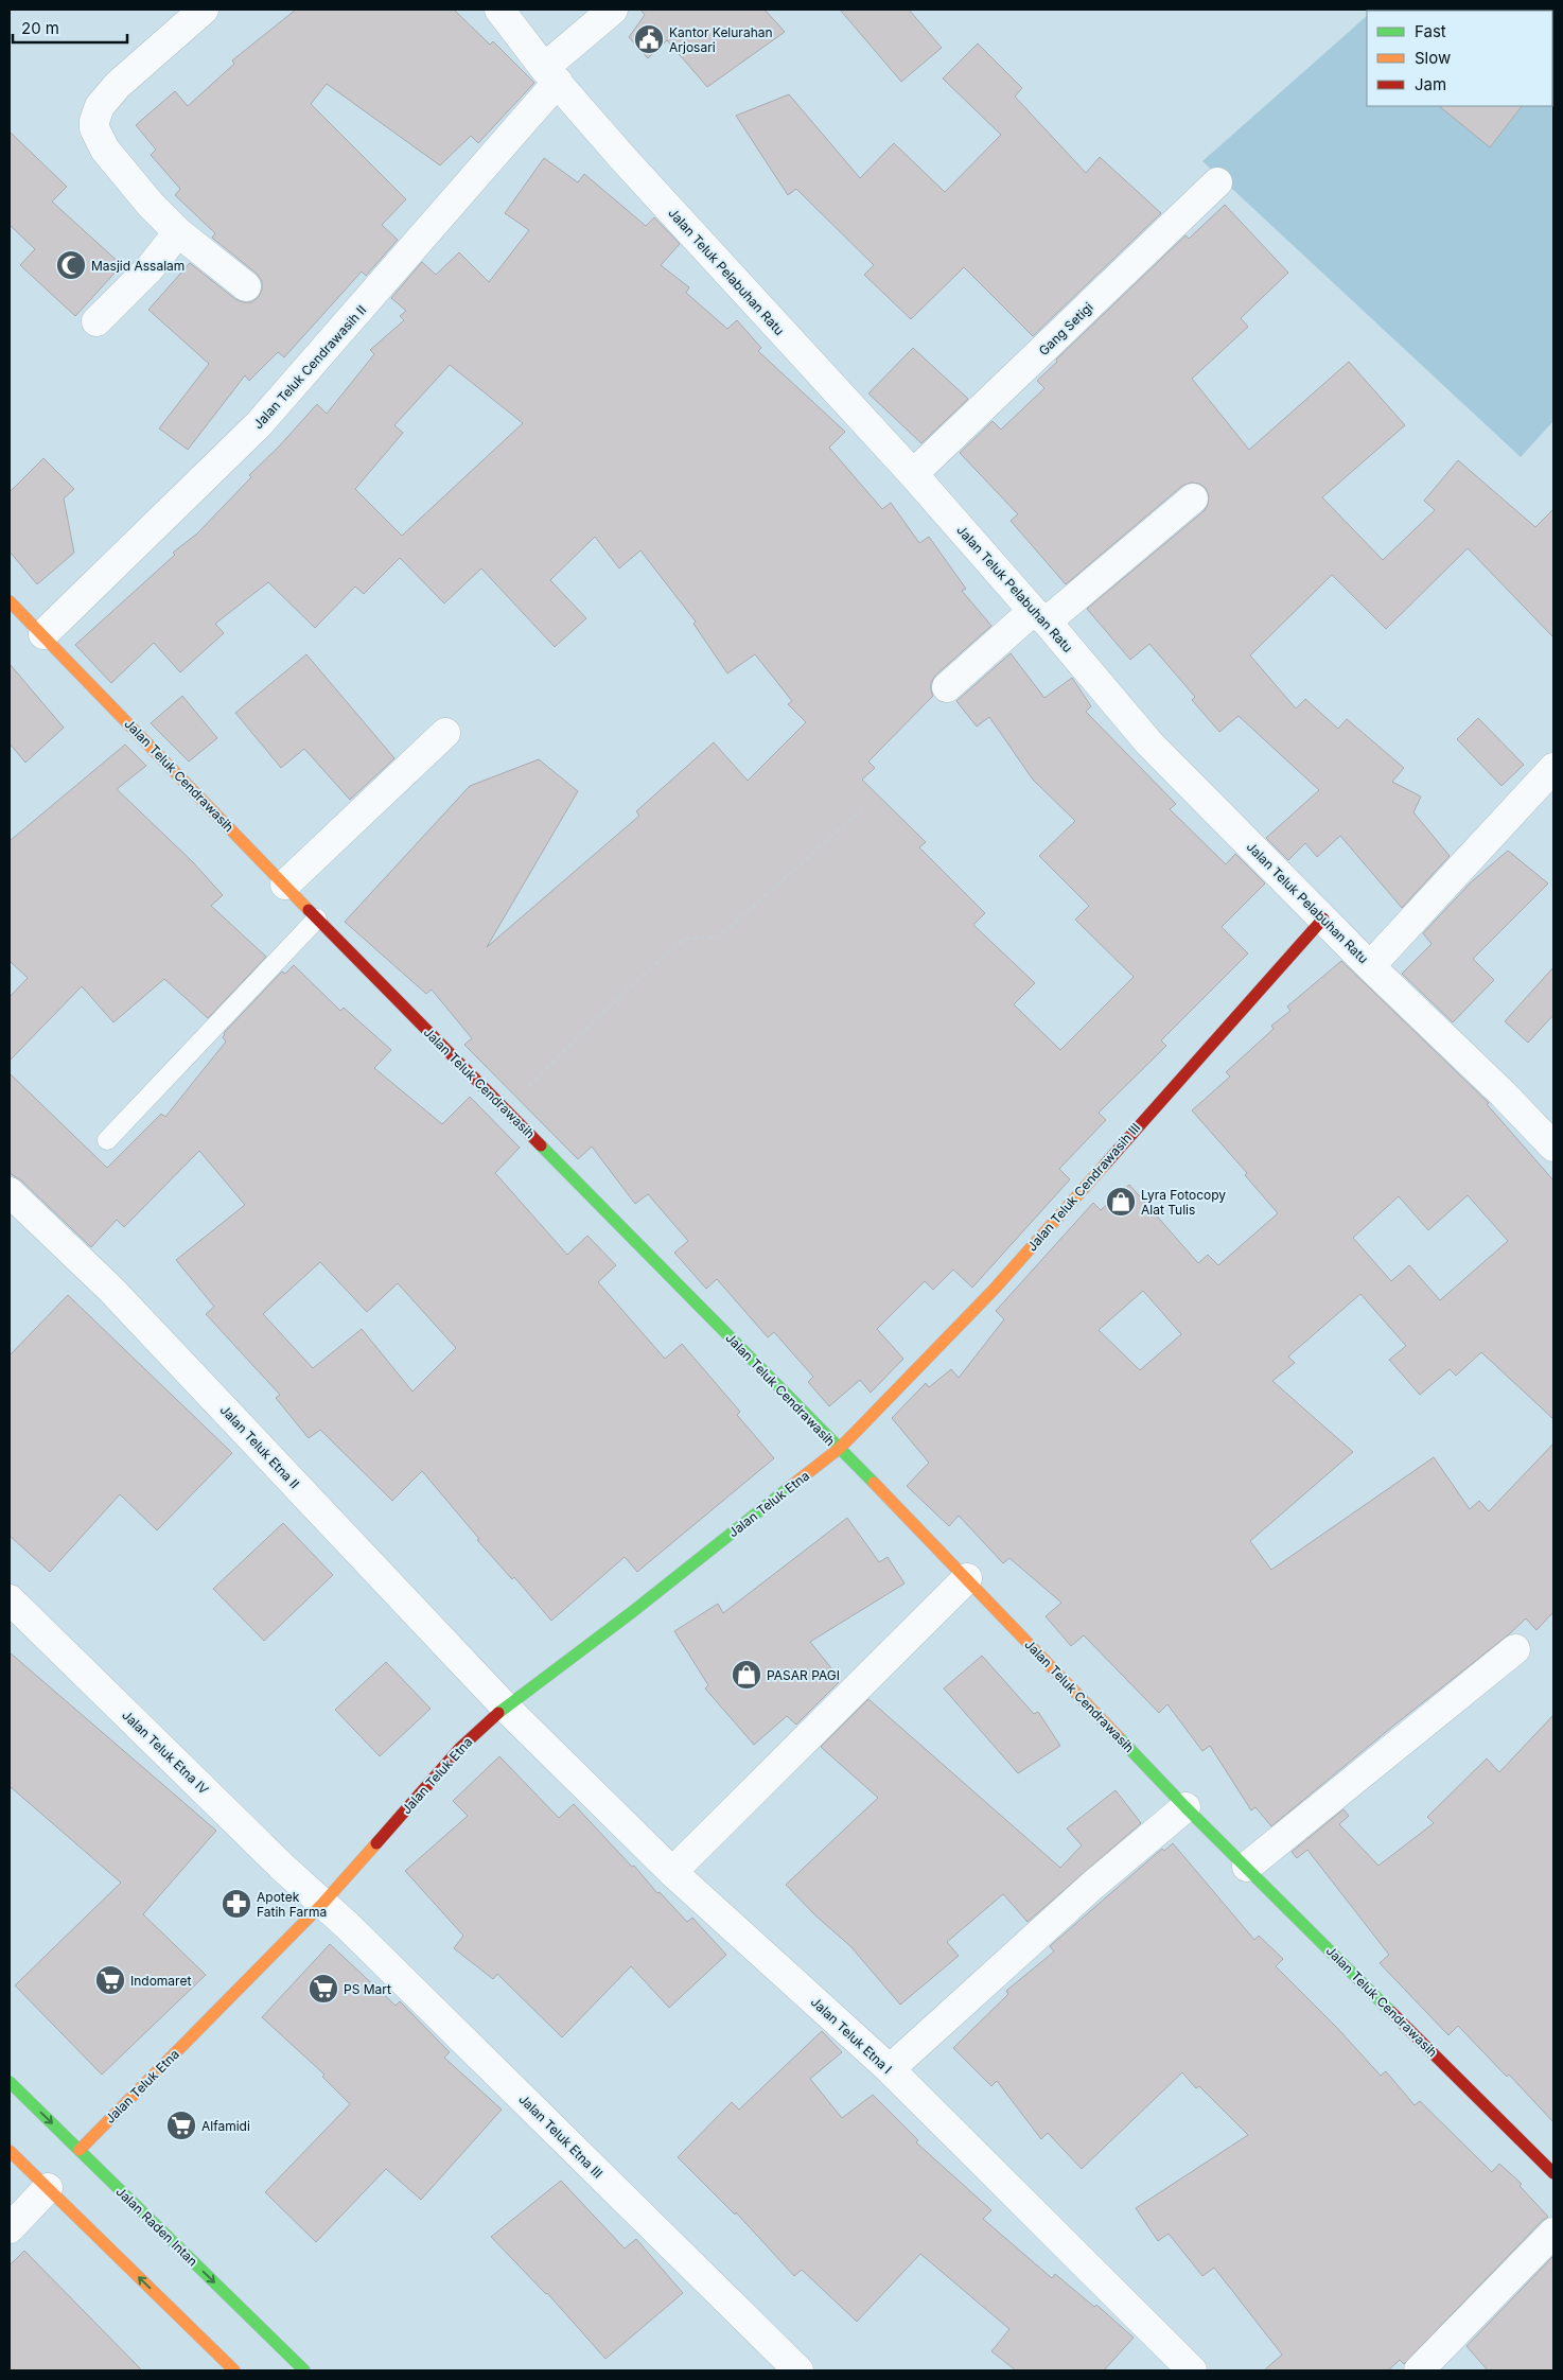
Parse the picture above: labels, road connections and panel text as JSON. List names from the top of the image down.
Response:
{
  "streets": {
    "main road": [
      "Jalan Teluk Cendrawasih",
      "Jalan Teluk Cendrawasih III",
      "Jalan Teluk Etna",
      "Jalan Raden Intan"
    ],
    "street": [
      "Jalan Teluk Pelabuhan Ratu",
      "Gang Setigi",
      "Jalan Teluk Cendrawasih II",
      "Jalan Teluk Etna II",
      "Jalan Teluk Etna IV",
      "Jalan Teluk Etna I",
      "Jalan Teluk Etna III"
    ]
  },
  "crossings": [
    ["Jalan Teluk Pelabuhan Ratu", "Gang Setigi"],
    ["Jalan Teluk Pelabuhan Ratu", "Jalan Teluk Cendrawasih II"],
    ["Jalan Teluk Pelabuhan Ratu", "Jalan Teluk Cendrawasih III"],
    ["Jalan Teluk Cendrawasih II", "Jalan Teluk Cendrawasih"],
    ["Jalan Teluk Cendrawasih", "Jalan Teluk Cendrawasih III"],
    ["Jalan Teluk Cendrawasih", "Jalan Teluk Etna"],
    ["Jalan Teluk Cendrawasih III", "Jalan Teluk Etna"],
    ["Jalan Teluk Etna II", "Jalan Teluk Etna"],
    ["Jalan Teluk Etna II", "Jalan Teluk Etna I"],
    ["Jalan Teluk Etna", "Jalan Teluk Etna IV"],
    ["Jalan Teluk Etna", "Jalan Teluk Etna I"],
    ["Jalan Teluk Etna", "Jalan Teluk Etna III"],
    ["Jalan Teluk Etna", "Jalan Raden Intan"],
    ["Jalan Teluk Etna IV", "Jalan Teluk Etna III"]
  ],
  "places": {
    "public building": ["Kantor Kelurahan Arjosari"],
    "mosque": ["Masjid Assalam"],
    "shop": ["Lyra Fotocopy Alat Tulis", "PASAR PAGI"],
    "pharmacy": ["Apotek Fatih Farma"],
    "supermarket": ["Indomaret", "PS Mart", "Alfamidi"]
  },
  "legend": ["Fast", "Slow", "Jam"],
  "scale_bar": "20 m"
}
